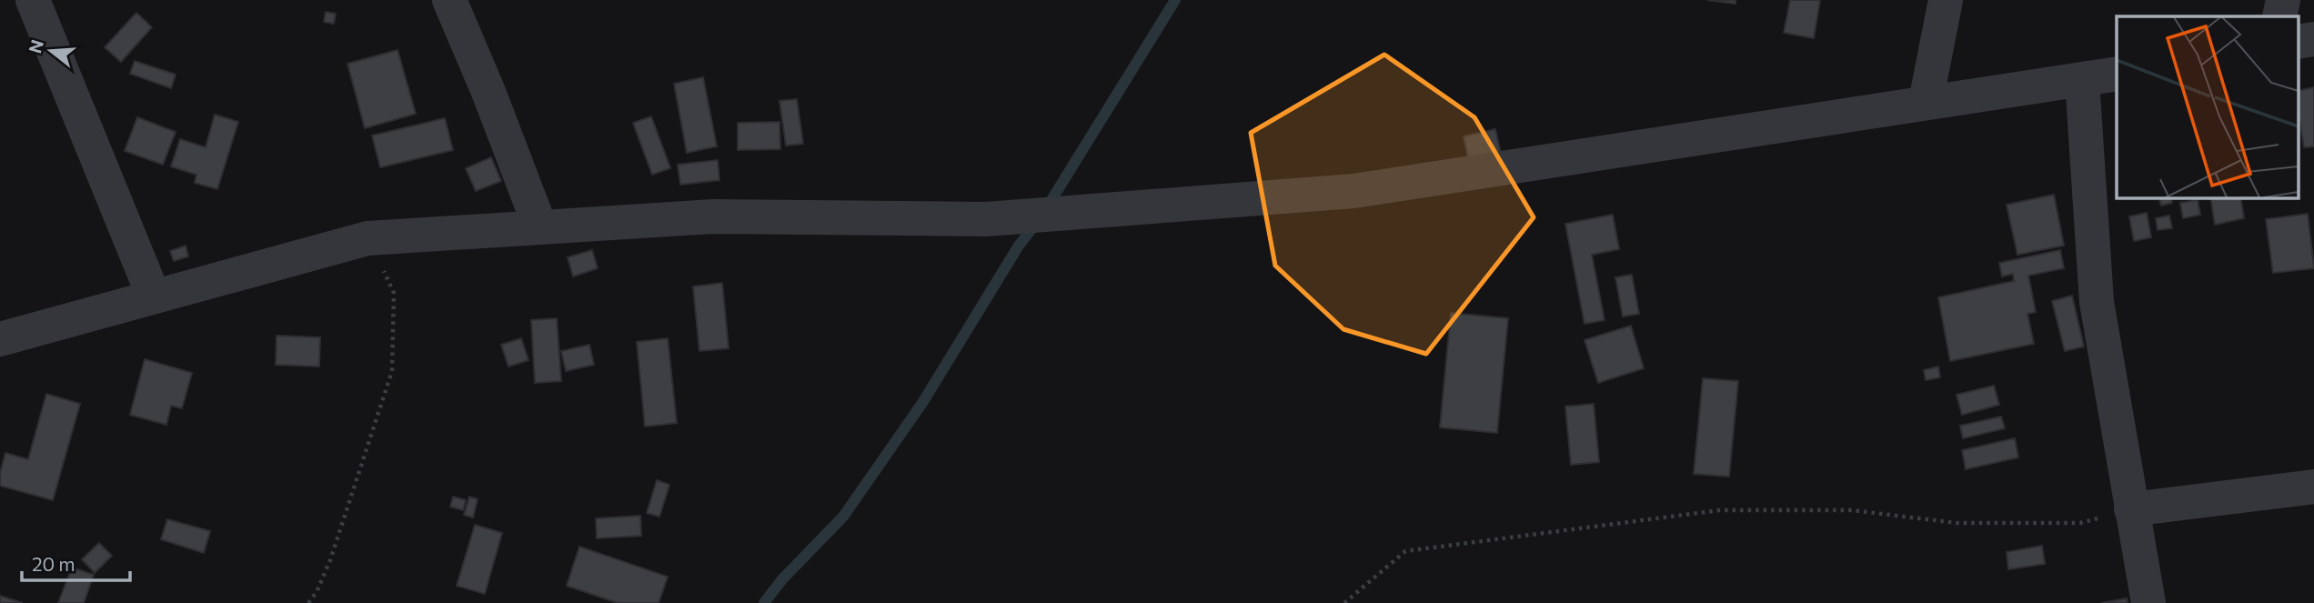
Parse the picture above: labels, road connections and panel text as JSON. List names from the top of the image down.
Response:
{
  "scale_bar": "20 m",
  "north": "left"
}
